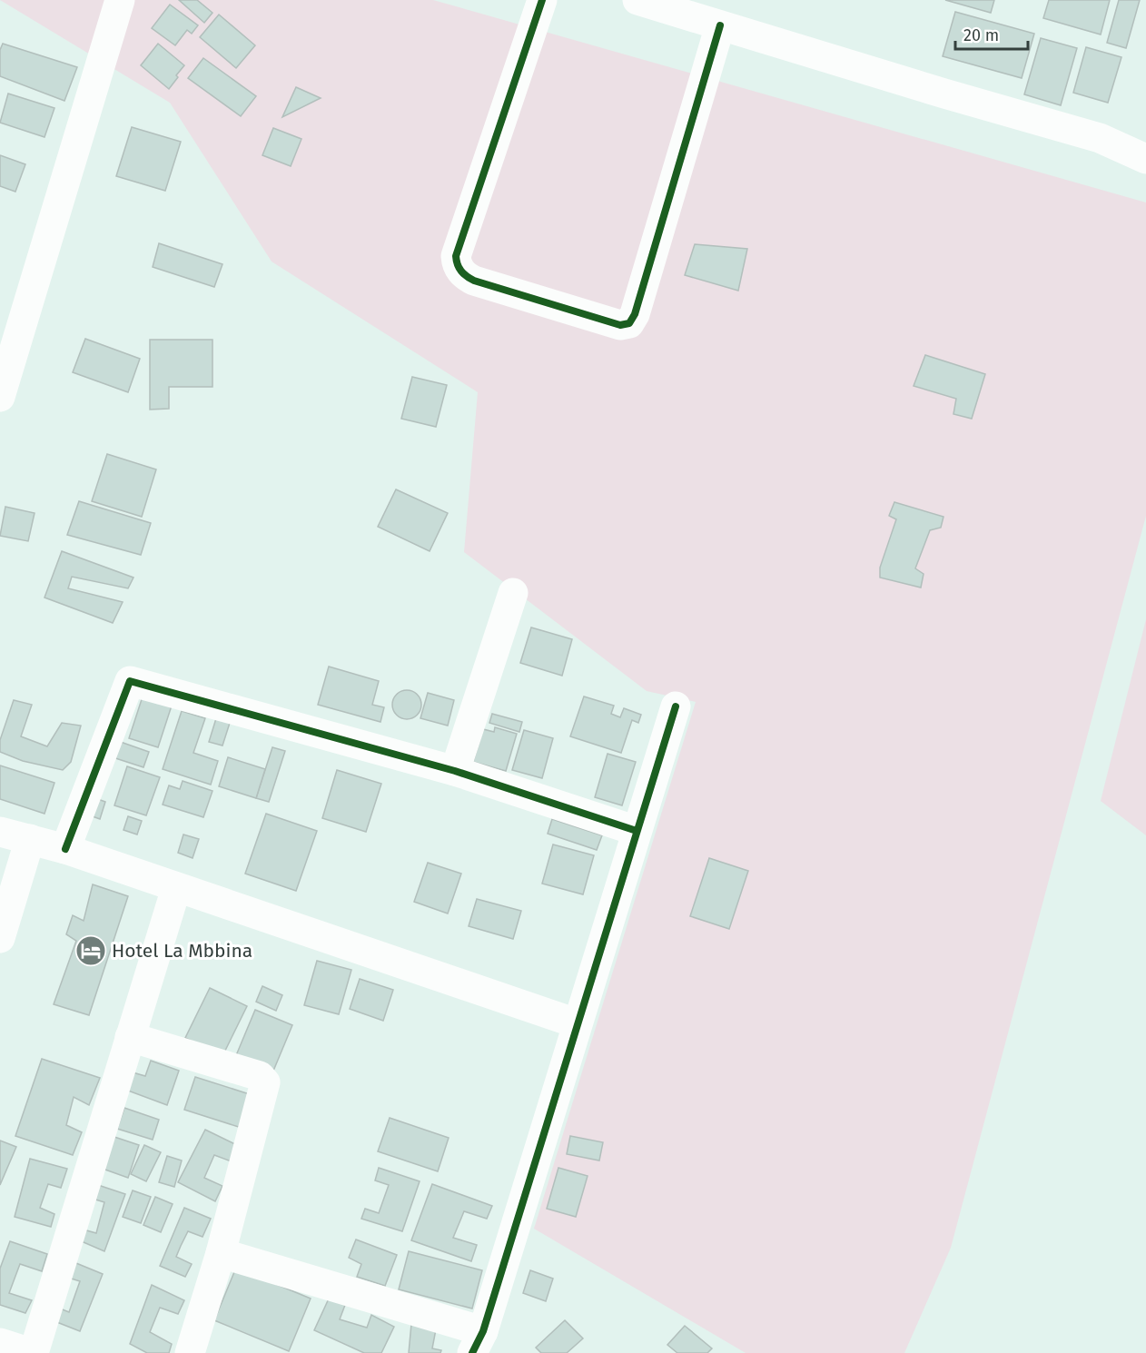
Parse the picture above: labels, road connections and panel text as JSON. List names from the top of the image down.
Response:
{
  "places": {
    "hotel": ["Hotel La Mbbina"]
  },
  "scale_bar": "20 m"
}
